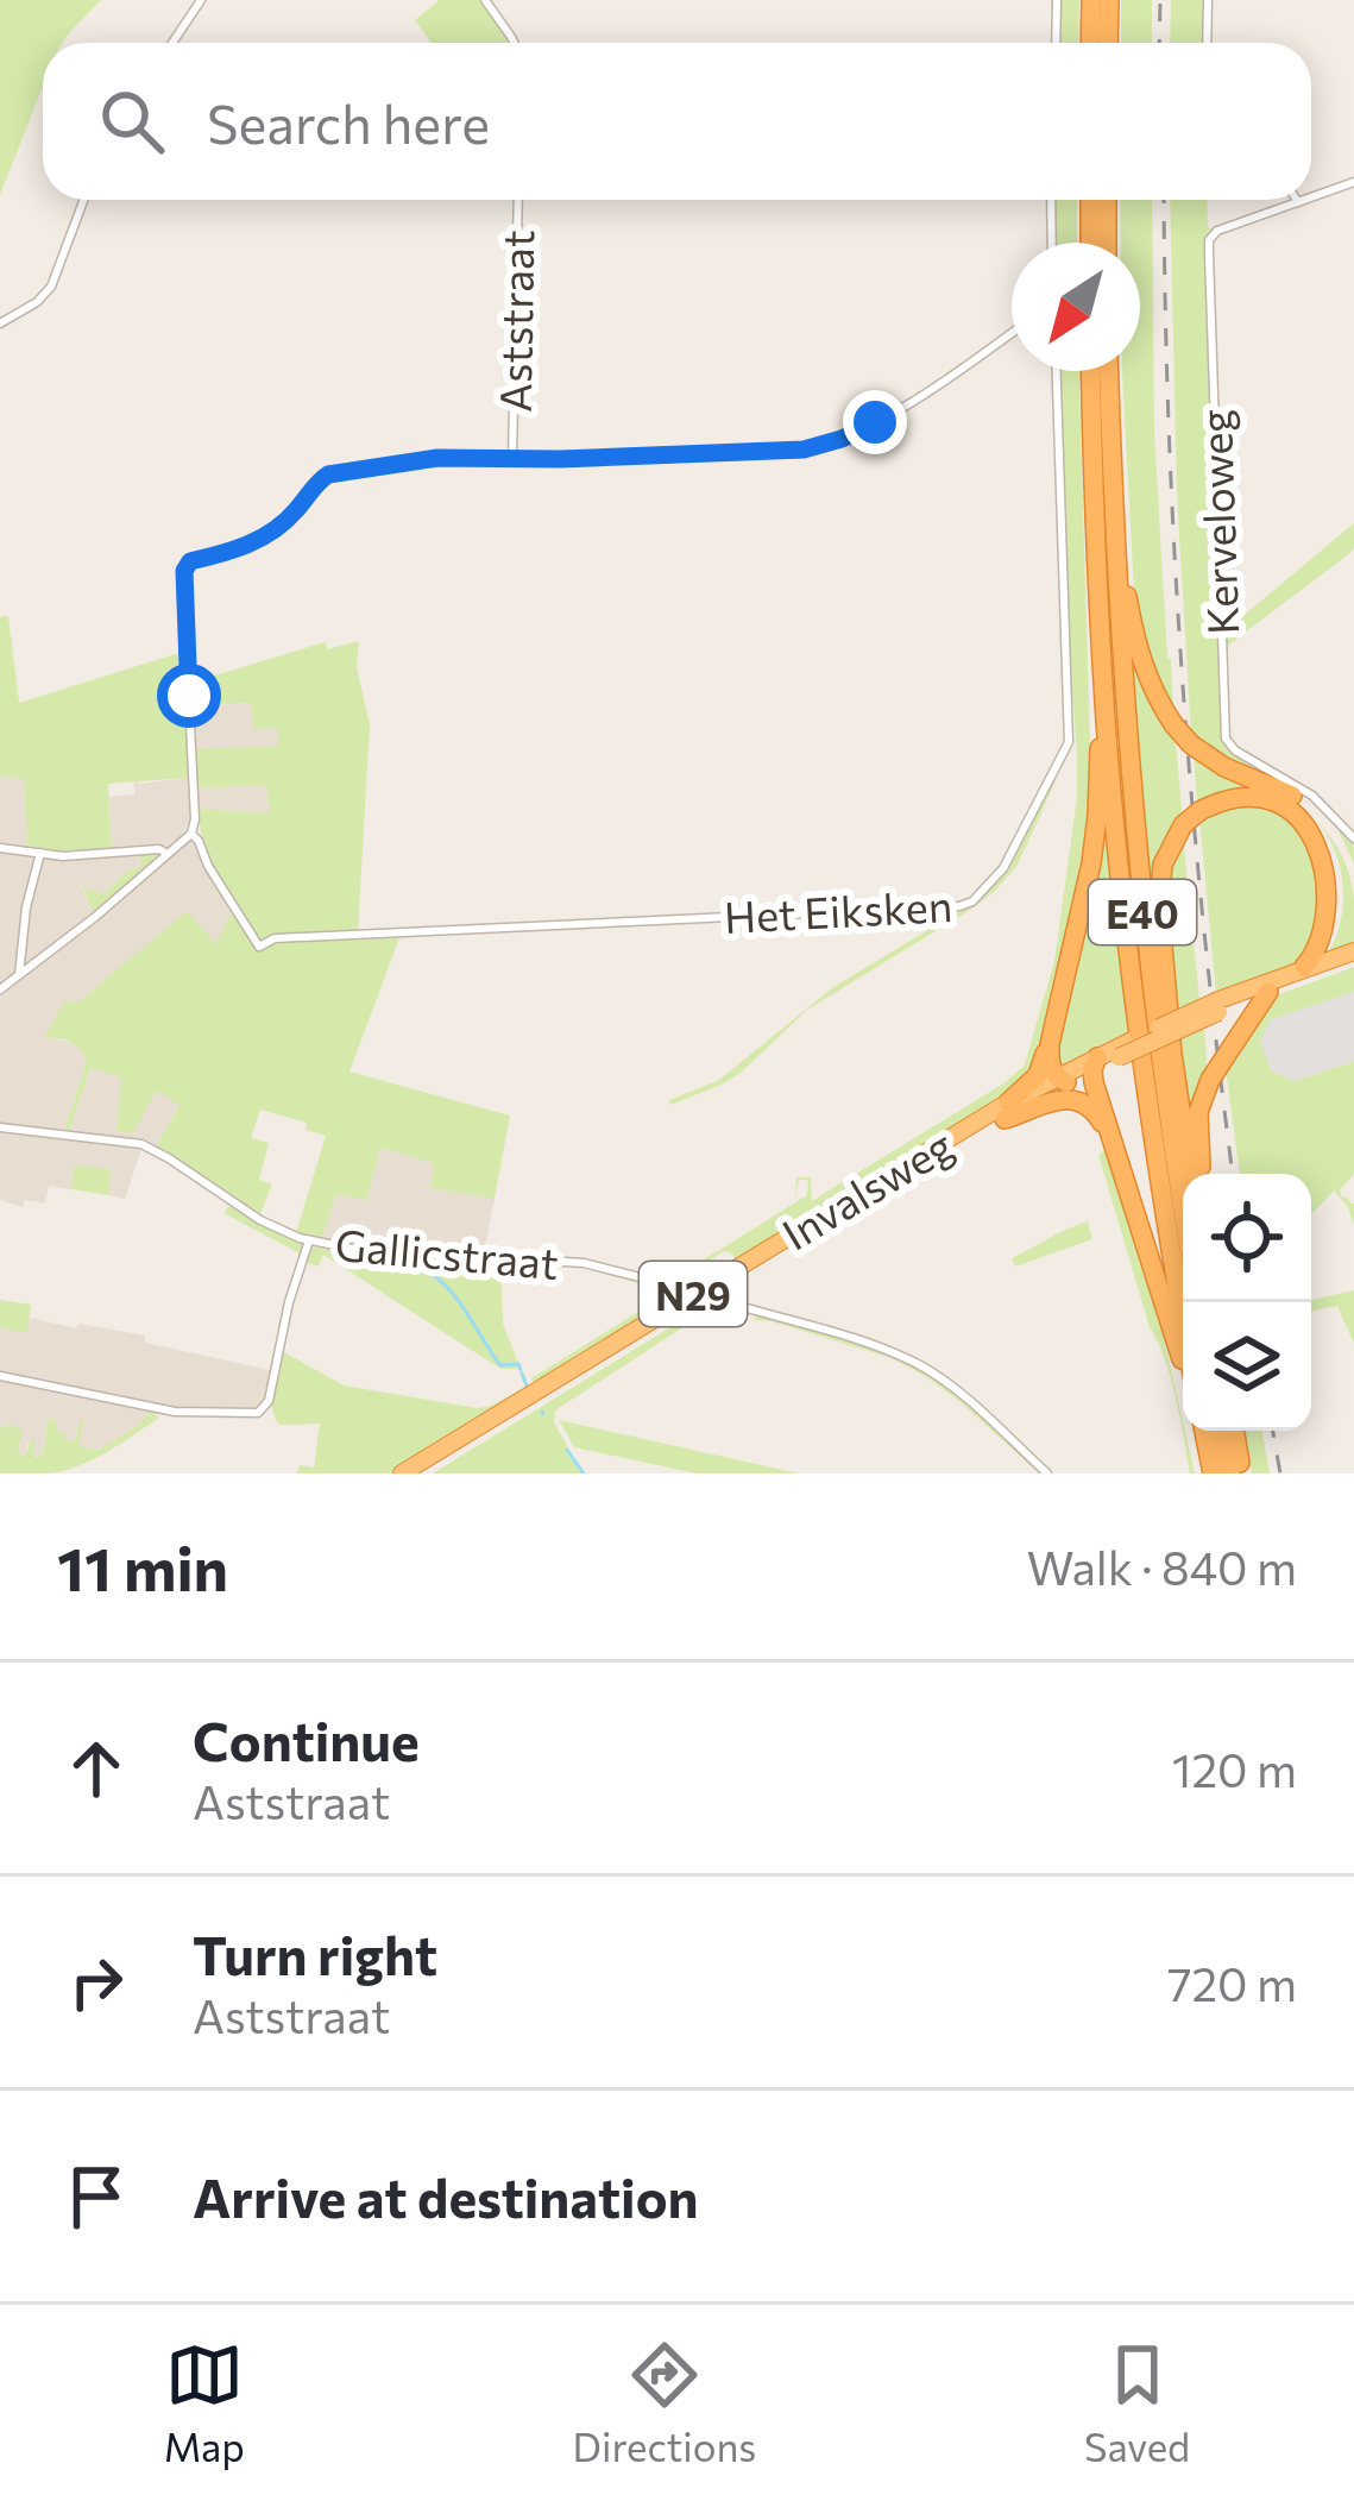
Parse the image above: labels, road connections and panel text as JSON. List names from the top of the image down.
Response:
{
  "streets": {
    "highway": ["E40", "Invalsweg", "N29"],
    "street": [
      "Aststraat",
      "Kerveloweg",
      "Het Eiksken",
      "Gallicstraat"
    ]
  },
  "crossings": [
    ["Aststraat", "Het Eiksken"],
    ["Invalsweg", "Gallicstraat"],
    ["Invalsweg", "N29"]
  ],
  "north": "bottom left",
  "page": {
    "search": "Search here",
    "heading": ["11 min", "Walk · 840 m"],
    "list": [
      ["Continue", "Aststraat", "120 m"],
      ["Turn right", "Aststraat", "720 m"],
      "Arrive at destination"
    ],
    "nav": ["Map", "Directions", "Saved"]
  }
}
